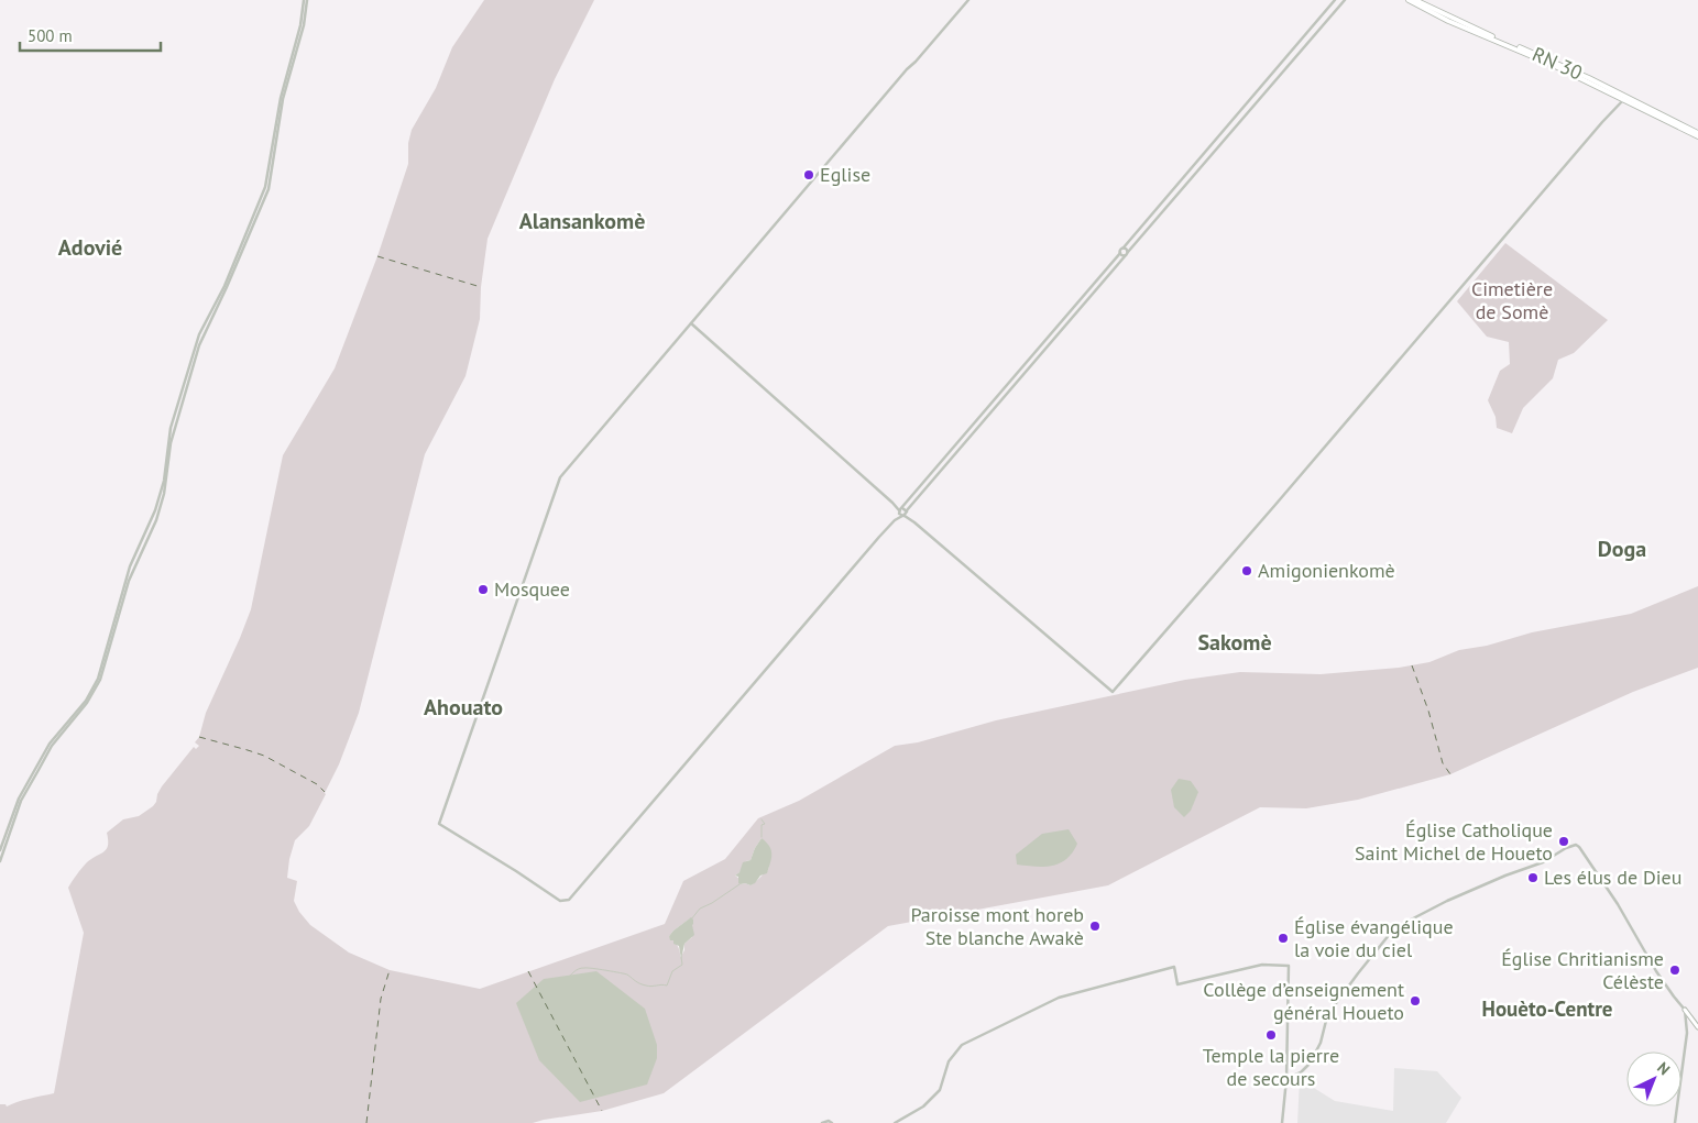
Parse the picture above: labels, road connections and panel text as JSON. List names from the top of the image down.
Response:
{
  "streets": {
    "main road": ["RN 30"]
  },
  "districts": [
    "Alansankomè",
    "Adovié",
    "Doga",
    "Sakomè",
    "Ahouato",
    "Houèto-Centre"
  ],
  "parks": ["Cimetière de Somè"],
  "places": [
    "Eglise",
    "Amigonienkomè",
    "Mosquee",
    "Église Catholique Saint Michel de Houeto",
    "Les élus de Dieu",
    "Paroisse mont horeb Ste blanche Awakè",
    "Église évangélique la voie du ciel",
    "Église Chritianisme Célèste",
    "Collège d’enseignement général Houeto",
    "Temple la pierre de secours"
  ],
  "scale_bar": "500 m",
  "north": "top right"
}
